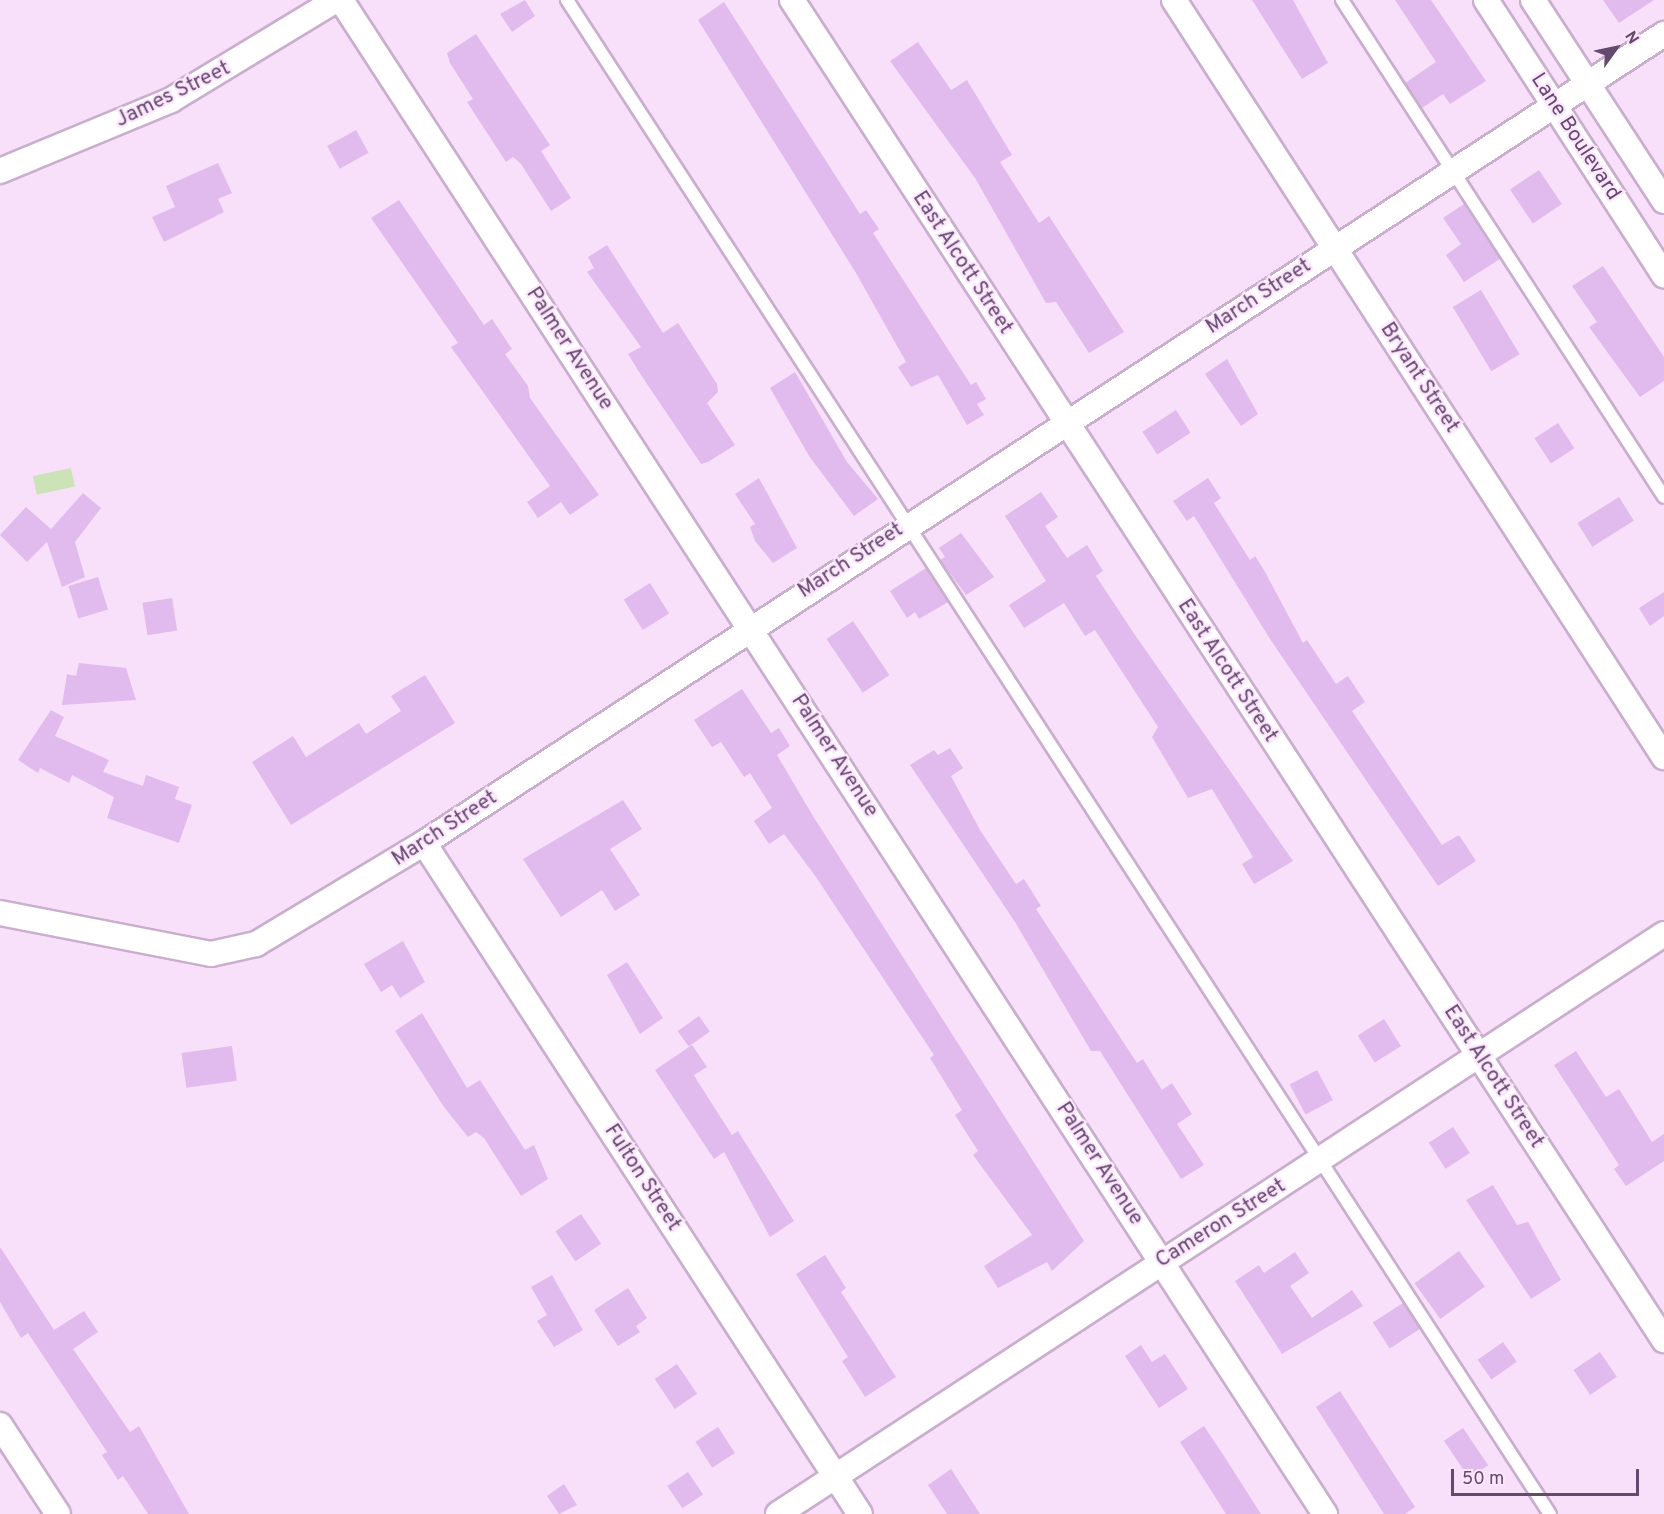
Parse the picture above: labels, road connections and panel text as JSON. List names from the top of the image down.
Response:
{
  "streets": {
    "street": [
      "James Street",
      "Lane Boulevard",
      "East Alcott Street",
      "March Street",
      "Palmer Avenue",
      "Bryant Street",
      "Fulton Street",
      "Cameron Street"
    ]
  },
  "crossings": [
    ["Lane Boulevard", "March Street"],
    ["East Alcott Street", "March Street"],
    ["East Alcott Street", "Cameron Street"],
    ["March Street", "Palmer Avenue"],
    ["March Street", "Bryant Street"],
    ["March Street", "Fulton Street"],
    ["Palmer Avenue", "Cameron Street"],
    ["Fulton Street", "Cameron Street"]
  ],
  "scale_bar": "50 m",
  "north": "top right"
}
